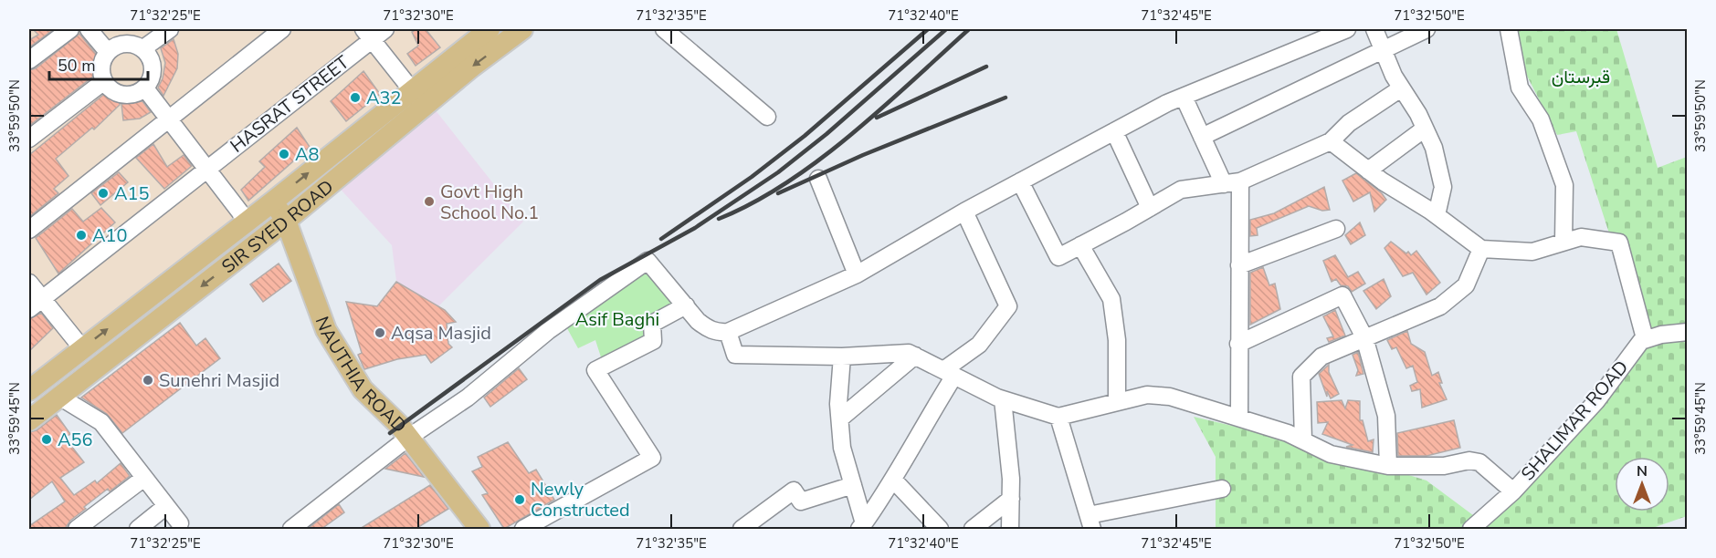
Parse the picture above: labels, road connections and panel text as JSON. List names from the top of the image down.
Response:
{
  "streets": {
    "main road": ["SIR SYED ROAD", "NAUTHIA ROAD"],
    "street": ["HASRAT STREET", "SHALIMAR ROAD"]
  },
  "crossings": [
    ["SIR SYED ROAD", "NAUTHIA ROAD"]
  ],
  "parks": ["قبرستان", "Asif Baghi"],
  "places": [
    "A32",
    "A8",
    "A15",
    "Govt High School No.1",
    "A10",
    "Aqsa Masjid",
    "Sunehri Masjid",
    "A56",
    "Newly Constructed"
  ],
  "scale_bar": "50 m",
  "north": "top",
  "coordinates": [
    "71°32'25\"E",
    "71°32'30\"E",
    "71°32'35\"E",
    "71°32'40\"E",
    "71°32'45\"E",
    "71°32'50\"E",
    "33°59'50\"N",
    "33°59'45\"N"
  ]
}
